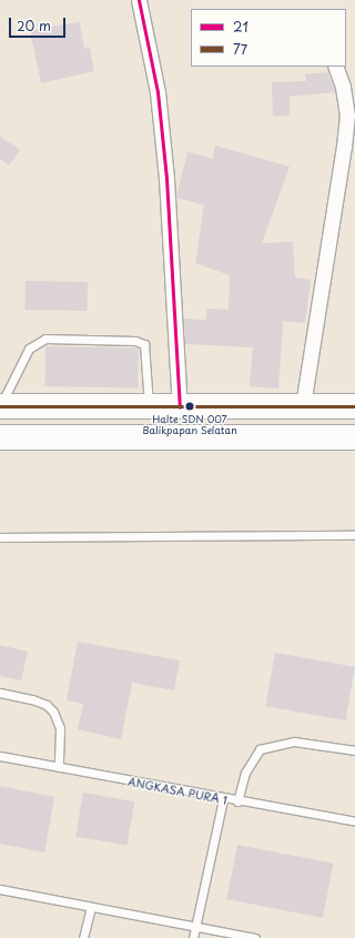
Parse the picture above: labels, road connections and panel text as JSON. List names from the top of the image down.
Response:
{
  "streets": {
    "lane": ["ANGKASA PURA 1"]
  },
  "places": ["Halte SDN 007 Balikpapan Selatan"],
  "lines": ["transit line 21", "transit line 77"],
  "legend": ["21", "77"],
  "scale_bar": "20 m"
}
